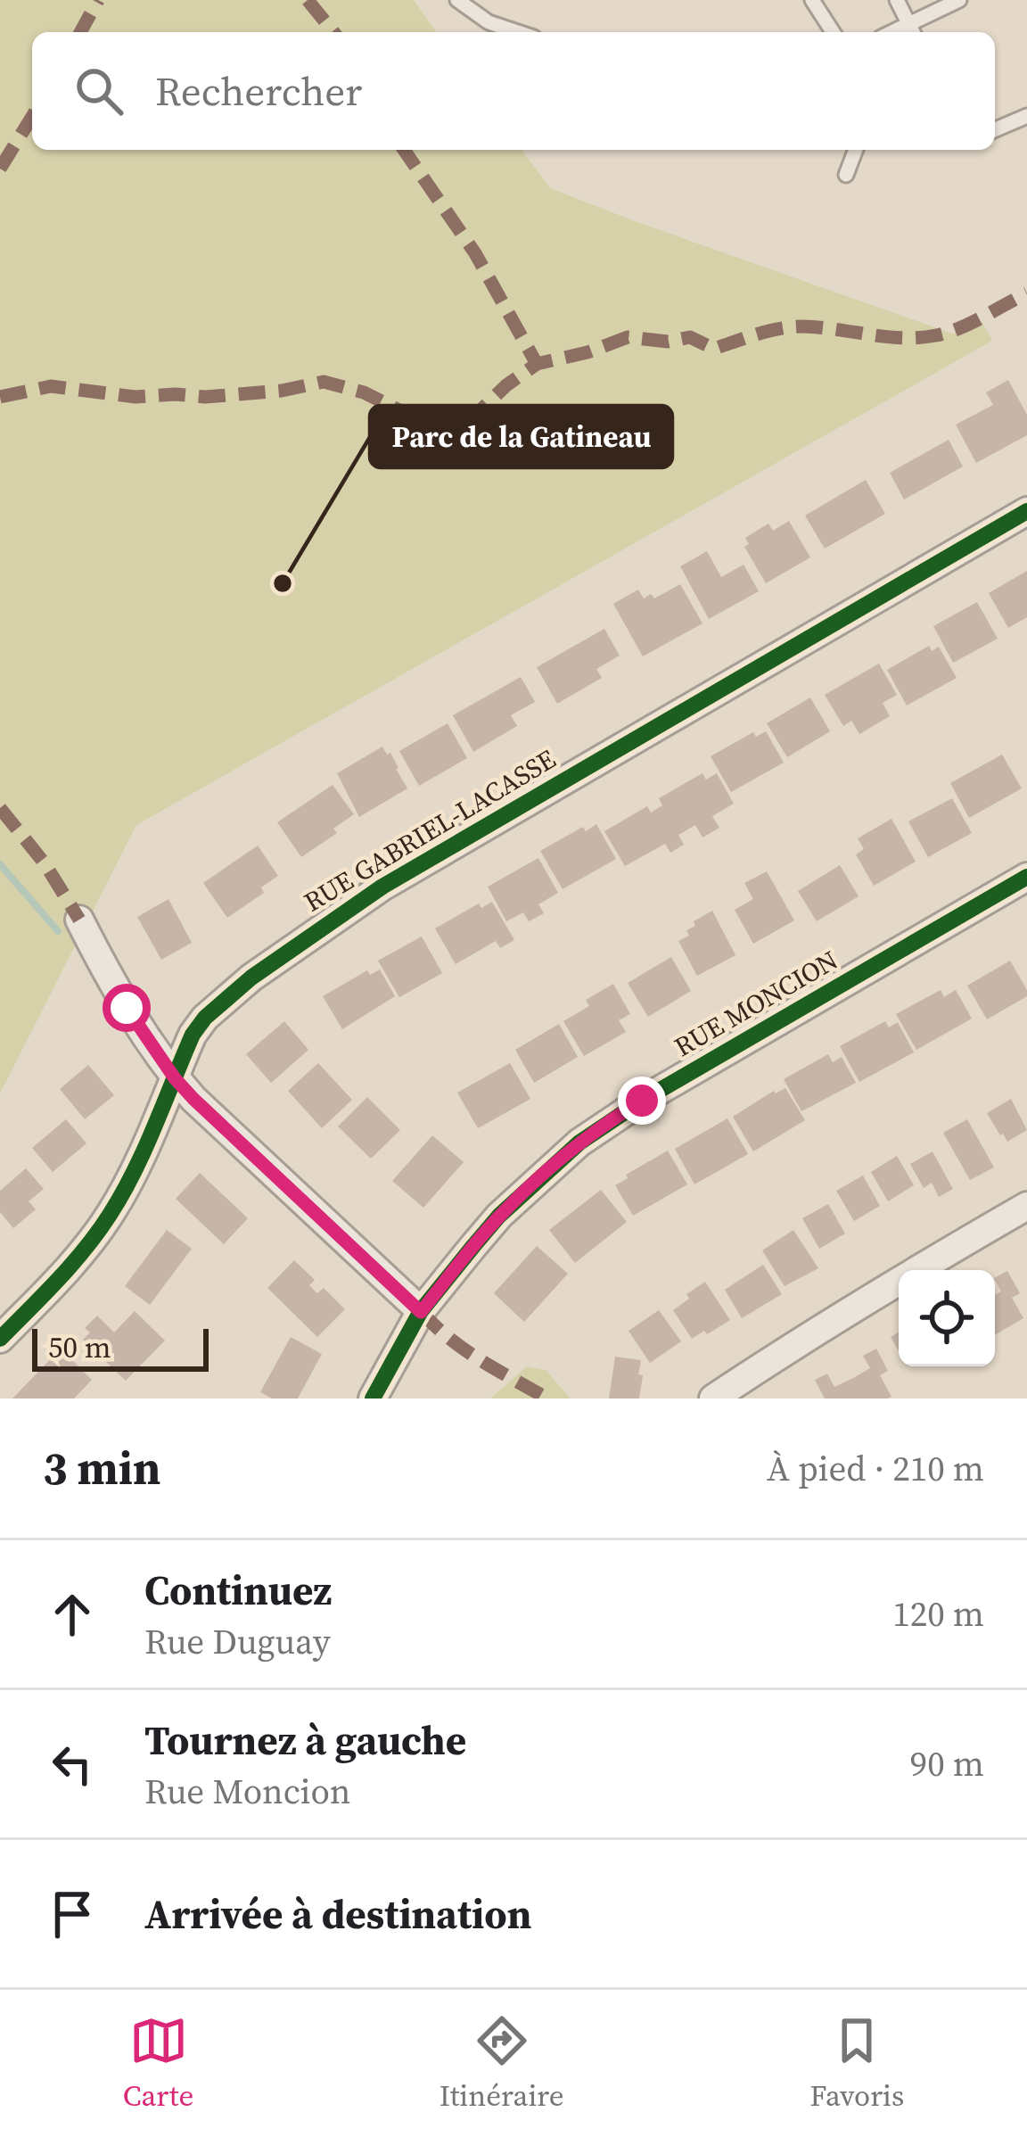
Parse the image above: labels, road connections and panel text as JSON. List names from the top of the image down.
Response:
{
  "streets": {
    "street": ["RUE GABRIEL-LACASSE", "RUE MONCION"]
  },
  "places": ["Parc de la Gatineau"],
  "scale_bar": "50 m",
  "page": {
    "search": "Rechercher",
    "scale": "50 m",
    "heading": ["3 min", "À pied · 210 m"],
    "list": [
      ["Continuez", "Rue Duguay", "120 m"],
      ["Tournez à gauche", "Rue Moncion", "90 m"],
      "Arrivée à destination"
    ],
    "nav": ["Carte", "Itinéraire", "Favoris"]
  }
}
